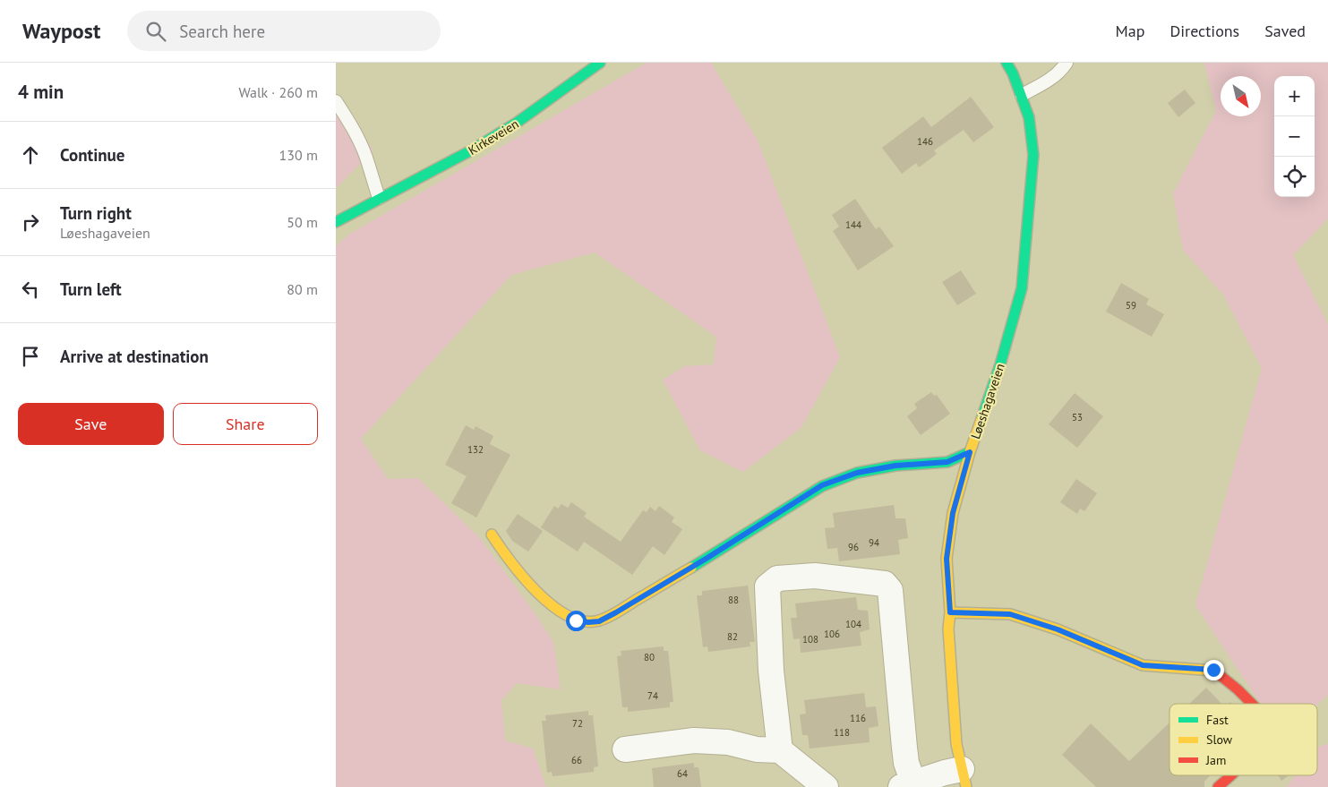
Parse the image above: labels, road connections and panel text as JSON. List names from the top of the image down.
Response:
{
  "streets": {
    "street": ["Kirkeveien", "Løeshagaveien"]
  },
  "house_numbers": [
    "146",
    "144",
    "59",
    "53",
    "132",
    "94",
    "96",
    "88",
    "104",
    "106",
    "82",
    "108",
    "80",
    "74",
    "116",
    "72",
    "118",
    "66",
    "64"
  ],
  "legend": ["Fast", "Slow", "Jam"],
  "north": "bottom right",
  "page": {
    "header": "Waypost",
    "search": "Search here",
    "nav": ["Map", "Directions", "Saved"],
    "heading": ["4 min", "Walk · 260 m"],
    "map_buttons": ["+", "−"],
    "list": [
      ["Continue", "130 m"],
      ["Turn right", "Løeshagaveien", "50 m"],
      ["Turn left", "80 m"],
      "Arrive at destination"
    ],
    "buttons": ["Save", "Share"]
  }
}
